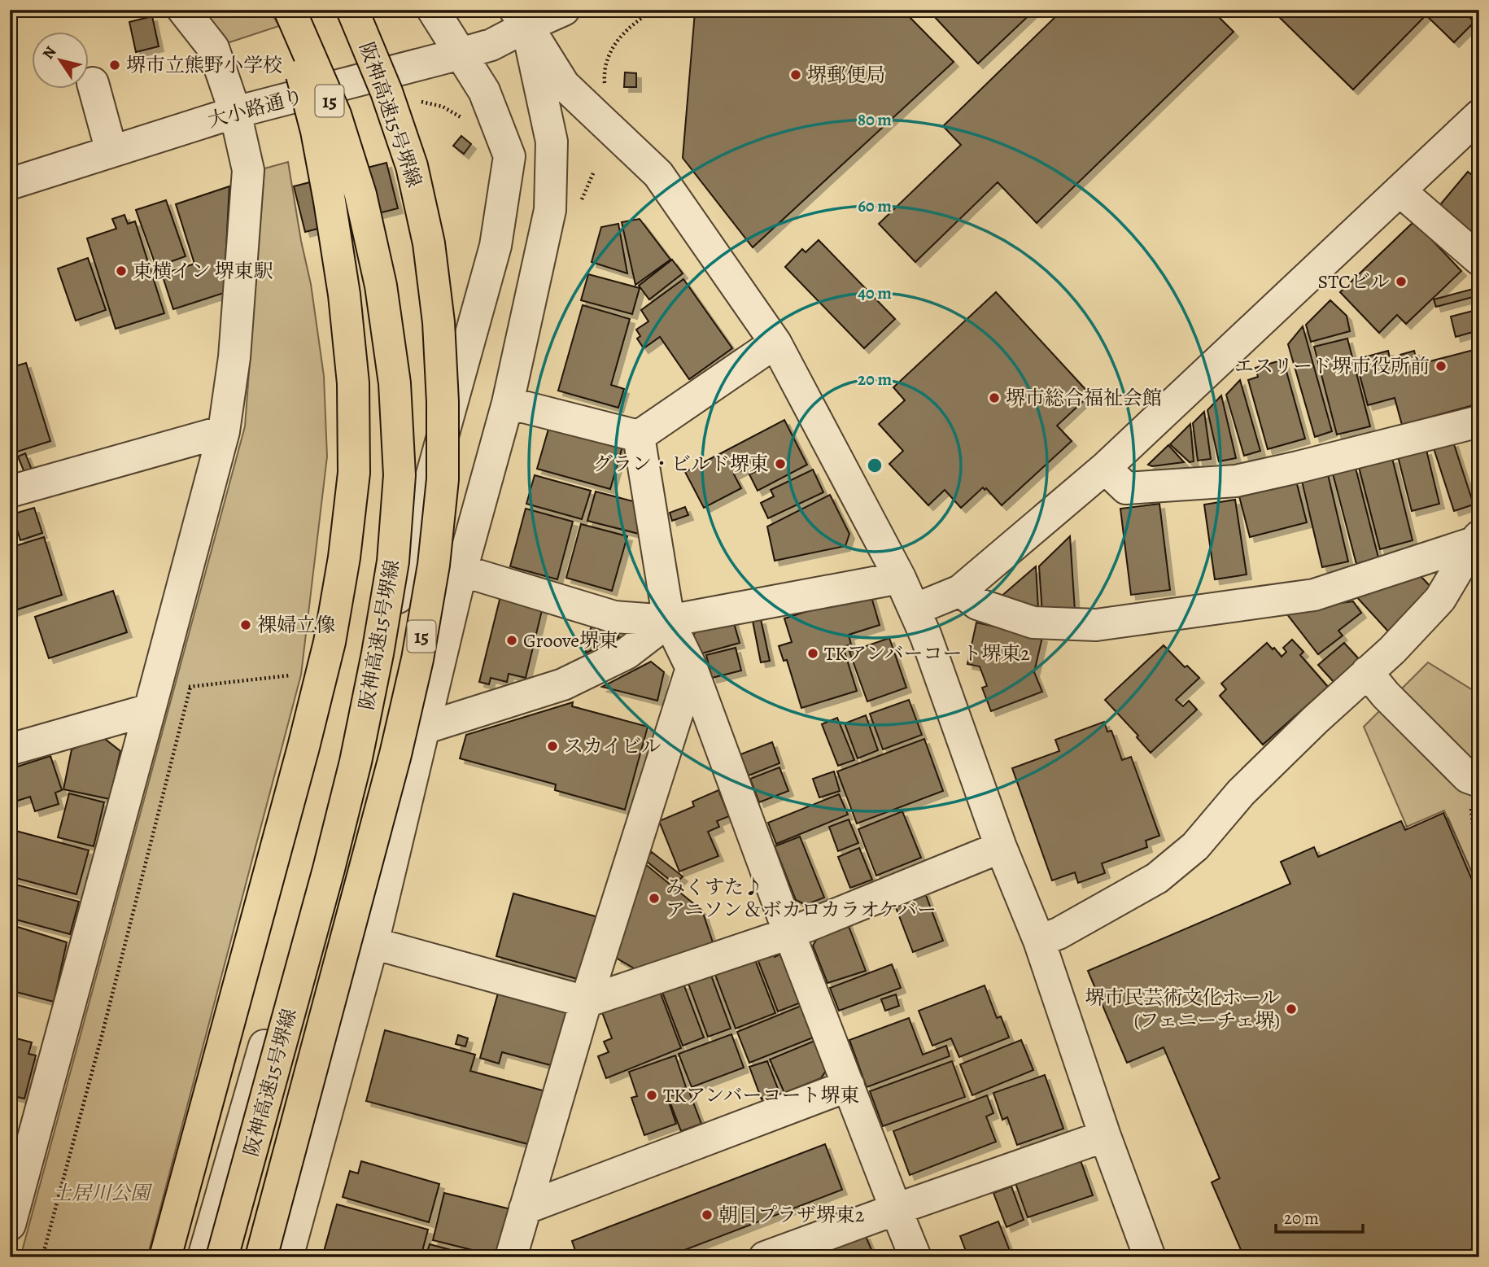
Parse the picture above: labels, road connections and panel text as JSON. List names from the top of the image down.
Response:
{
  "streets": {
    "highway": ["15", "阪神高速15号堺線"],
    "street": ["大小路通り"]
  },
  "parks": ["土居川公園"],
  "places": [
    "堺市立熊野小学校",
    "堺郵便局",
    "東横イン 堺東駅",
    "STCビル",
    "エスリード堺市役所前",
    "堺市総合福祉会館",
    "グラン・ビルド堺東",
    "裸婦立像",
    "Groove堺東",
    "TKアンバーコート堺東2",
    "スカイビル",
    "みくすた♪ アニソン＆ボカロカラオケバー",
    "堺市民芸術文化ホール (フェニーチェ堺)",
    "TKアンバーコート堺東",
    "朝日プラザ堺東2"
  ],
  "scale_bar": "20 m",
  "north": "top left",
  "rings": [
    "80 m",
    "60 m",
    "40 m",
    "20 m"
  ]
}
